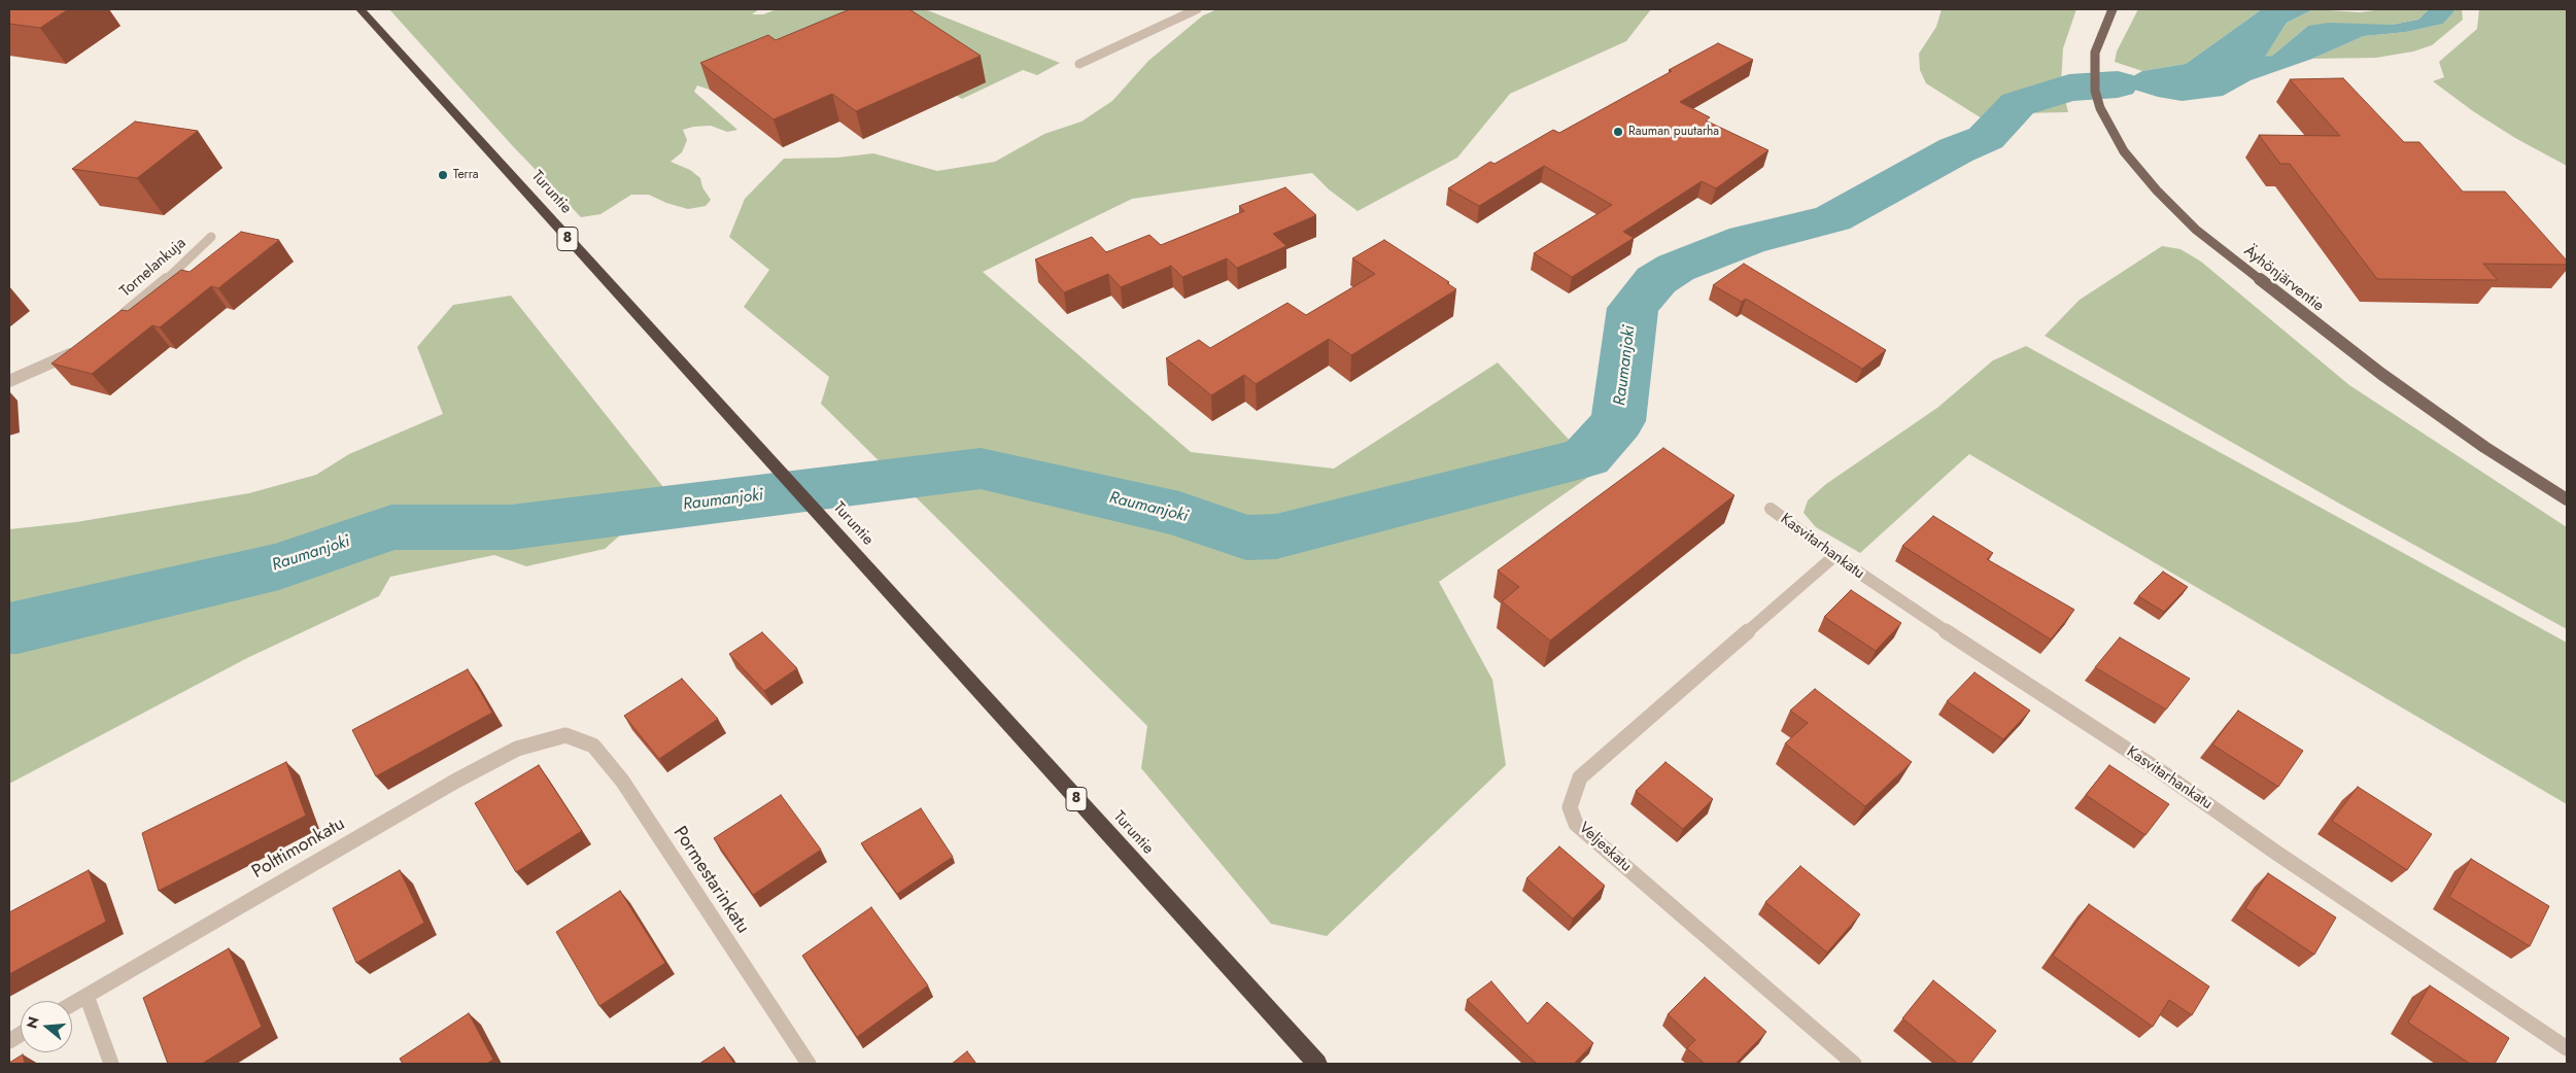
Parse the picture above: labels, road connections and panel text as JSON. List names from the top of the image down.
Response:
{
  "streets": {
    "highway": ["Turuntie", "8"],
    "main road": ["Äyhönjärventie"],
    "street": [
      "Tornelankuja",
      "Kasvitarhankatu",
      "Veljeskatu",
      "Polttimonkatu",
      "Pormestarinkatu"
    ]
  },
  "crossings": [
    ["Kasvitarhankatu", "Veljeskatu"],
    ["Polttimonkatu", "Pormestarinkatu"]
  ],
  "water": ["Raumanjoki"],
  "places": ["Rauman puutarha", "Terra"],
  "north": "left"
}
